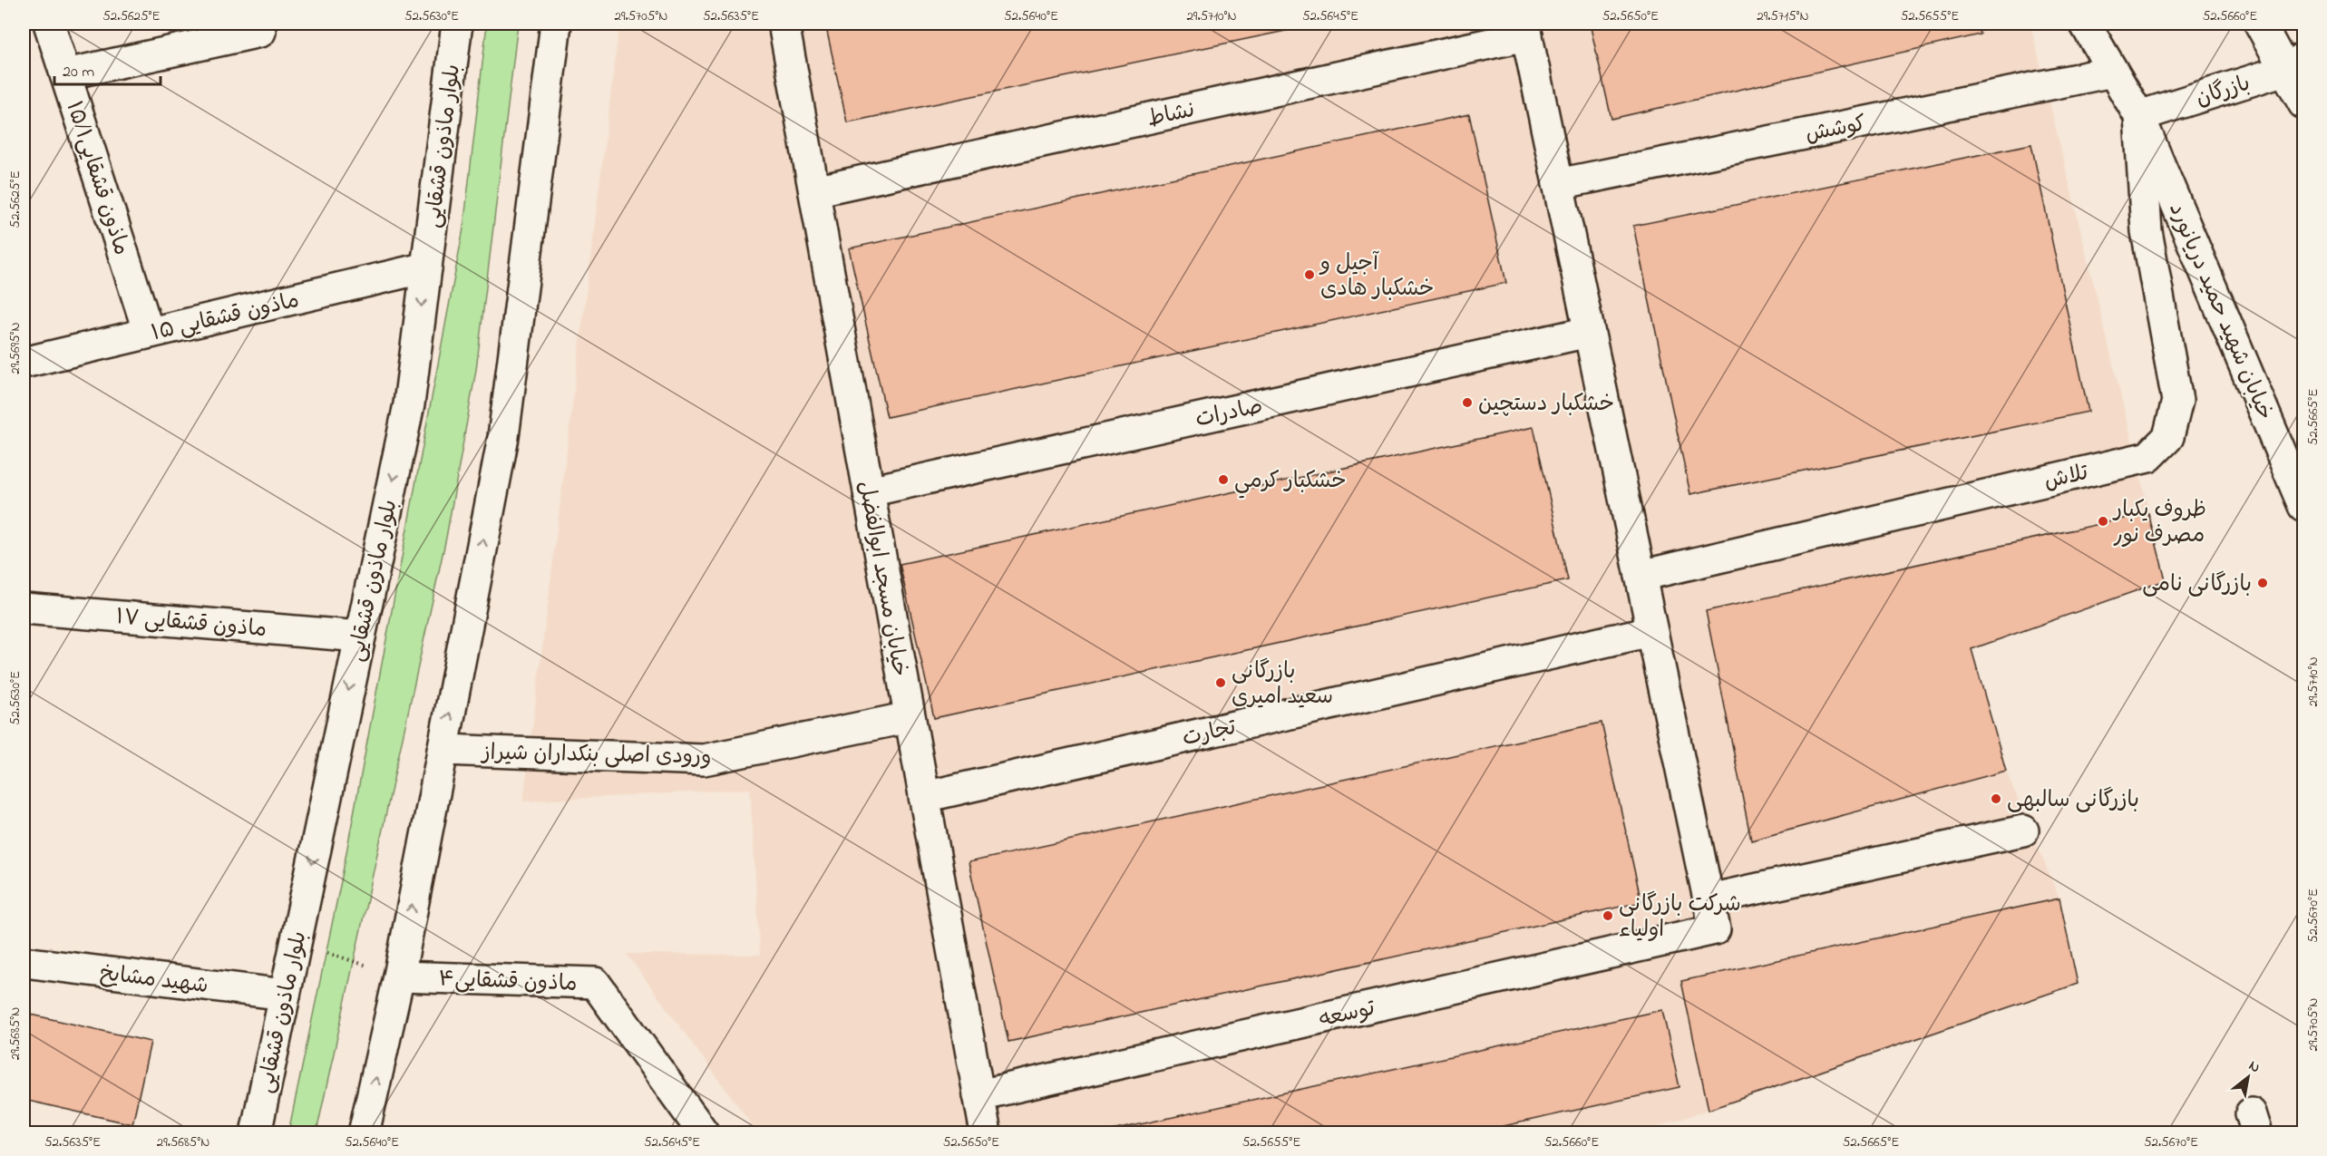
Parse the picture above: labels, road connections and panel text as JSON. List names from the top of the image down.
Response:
{
  "streets": {
    "street": [
      "بازرگان",
      "نشاط",
      "کوشش",
      "بلوار ماذون قشقایی",
      "۱۵/۱ماذون قشقایی",
      "خیابان شهید حمید دریانورد",
      "ماذون قشقایی ۱۵",
      "صادرات",
      "تلاش",
      "خیابان مسجد ابوالفضل",
      "ماذون قشقایی ۱۷",
      "تجارت",
      "ورودی اصلی بنکداران شیراز",
      "شهید مشایخ",
      "۴ماذون قشقایی",
      "توسعه"
    ]
  },
  "crossings": [
    ["بازرگان", "خیابان شهید حمید دریانورد"],
    ["بازرگان", "تلاش"],
    ["نشاط", "خیابان مسجد ابوالفضل"],
    ["کوشش", "خیابان شهید حمید دریانورد"],
    ["بلوار ماذون قشقایی", "ماذون قشقایی ۱۵"],
    ["بلوار ماذون قشقایی", "ماذون قشقایی ۱۷"],
    ["بلوار ماذون قشقایی", "شهید مشایخ"],
    ["۱۵/۱ماذون قشقایی", "ماذون قشقایی ۱۵"],
    ["خیابان شهید حمید دریانورد", "تلاش"],
    ["صادرات", "خیابان مسجد ابوالفضل"],
    ["خیابان مسجد ابوالفضل", "تجارت"],
    ["خیابان مسجد ابوالفضل", "ورودی اصلی بنکداران شیراز"],
    ["خیابان مسجد ابوالفضل", "توسعه"]
  ],
  "places": [
    "آجیل و خشکبار هادی",
    "خشکبار دستچین",
    "خشكبار كرمي",
    "ظروف یکبار مصرف نور",
    "بازرگانی نامی",
    "بازرگانی سعید امیری",
    "بازرگانی سالبهی",
    "شرکت بازرگانی اولیاء"
  ],
  "scale_bar": "20 m",
  "north": "top right",
  "coordinates": [
    "52.5625°E",
    "52.5630°E",
    "29.5705°N",
    "52.5635°E",
    "52.5640°E",
    "29.5710°N",
    "52.5645°E",
    "52.5650°E",
    "29.5715°N",
    "52.5655°E",
    "52.5660°E",
    "29.5695°N",
    "52.5665°E",
    "52.5670°E",
    "29.5685°N"
  ]
}
